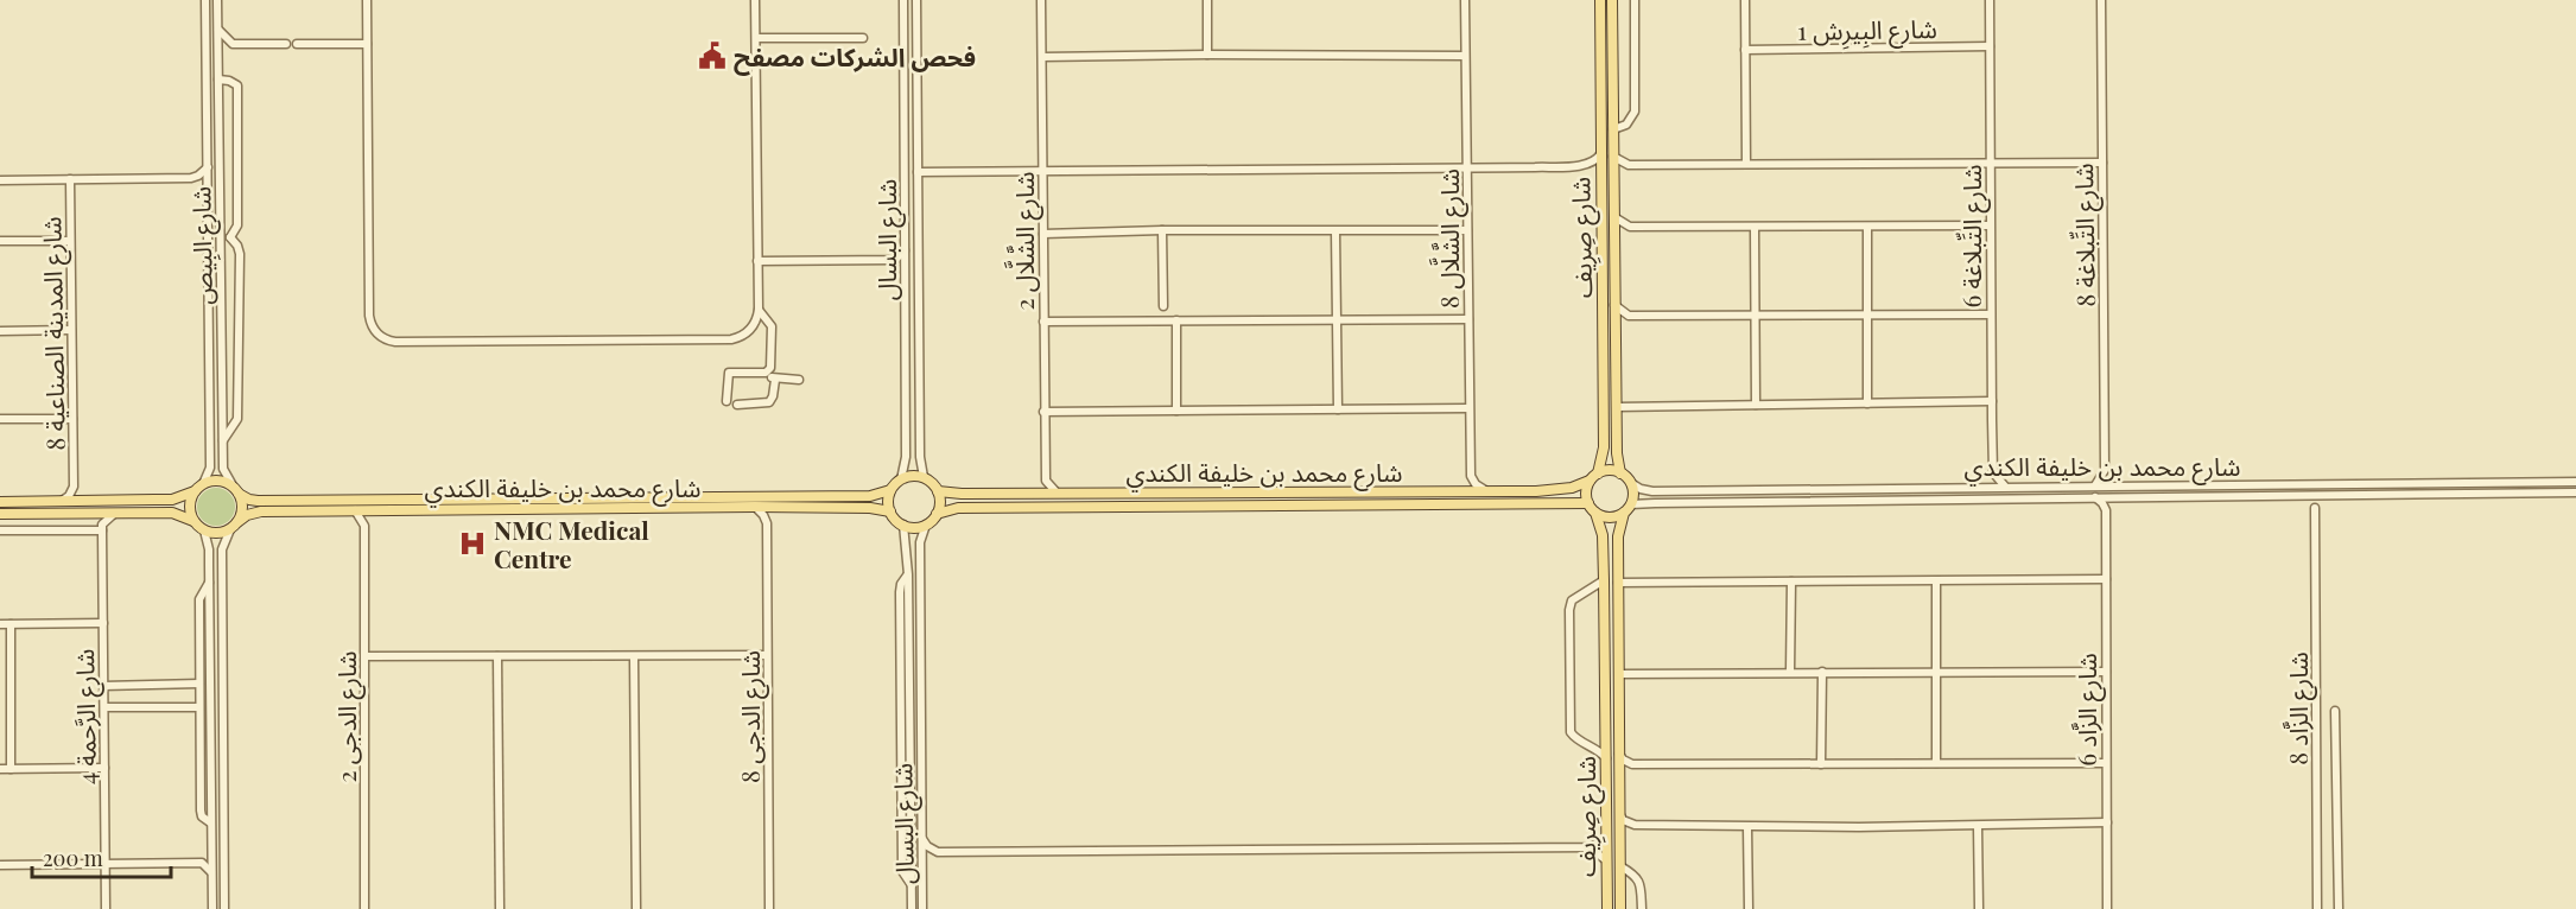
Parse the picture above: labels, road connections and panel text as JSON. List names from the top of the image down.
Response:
{
  "streets": {
    "main road": ["شارع صِرِيف", "شارع محمد بن خليفة الكندي"],
    "street": [
      "شارع البِيرِش 1",
      "شارع التِّبلاغة 8",
      "شارع التِّبلاغة 6",
      "شارع الشَّلَّال 8",
      "شارع البسال",
      "شارع الشَّلَّال 2",
      "شارع البِيص",
      "شارع المدينة الصناعية 8",
      "شارع الزَّاد 8",
      "شارع الزَّاد 6",
      "شارع الرَّحمة 4",
      "شارع الدجى 2",
      "شارع الدجى 8"
    ]
  },
  "crossings": [
    ["شارع البِيرِش 1", "شارع التِّبلاغة 6"],
    ["شارع صِرِيف", "شارع محمد بن خليفة الكندي"],
    ["شارع البسال", "شارع محمد بن خليفة الكندي"],
    ["شارع البِيص", "شارع محمد بن خليفة الكندي"]
  ],
  "places": {
    "public building": ["فحص الشركات مصفح"],
    "hospital": ["NMC Medical Centre"]
  },
  "scale_bar": "200 m"
}
